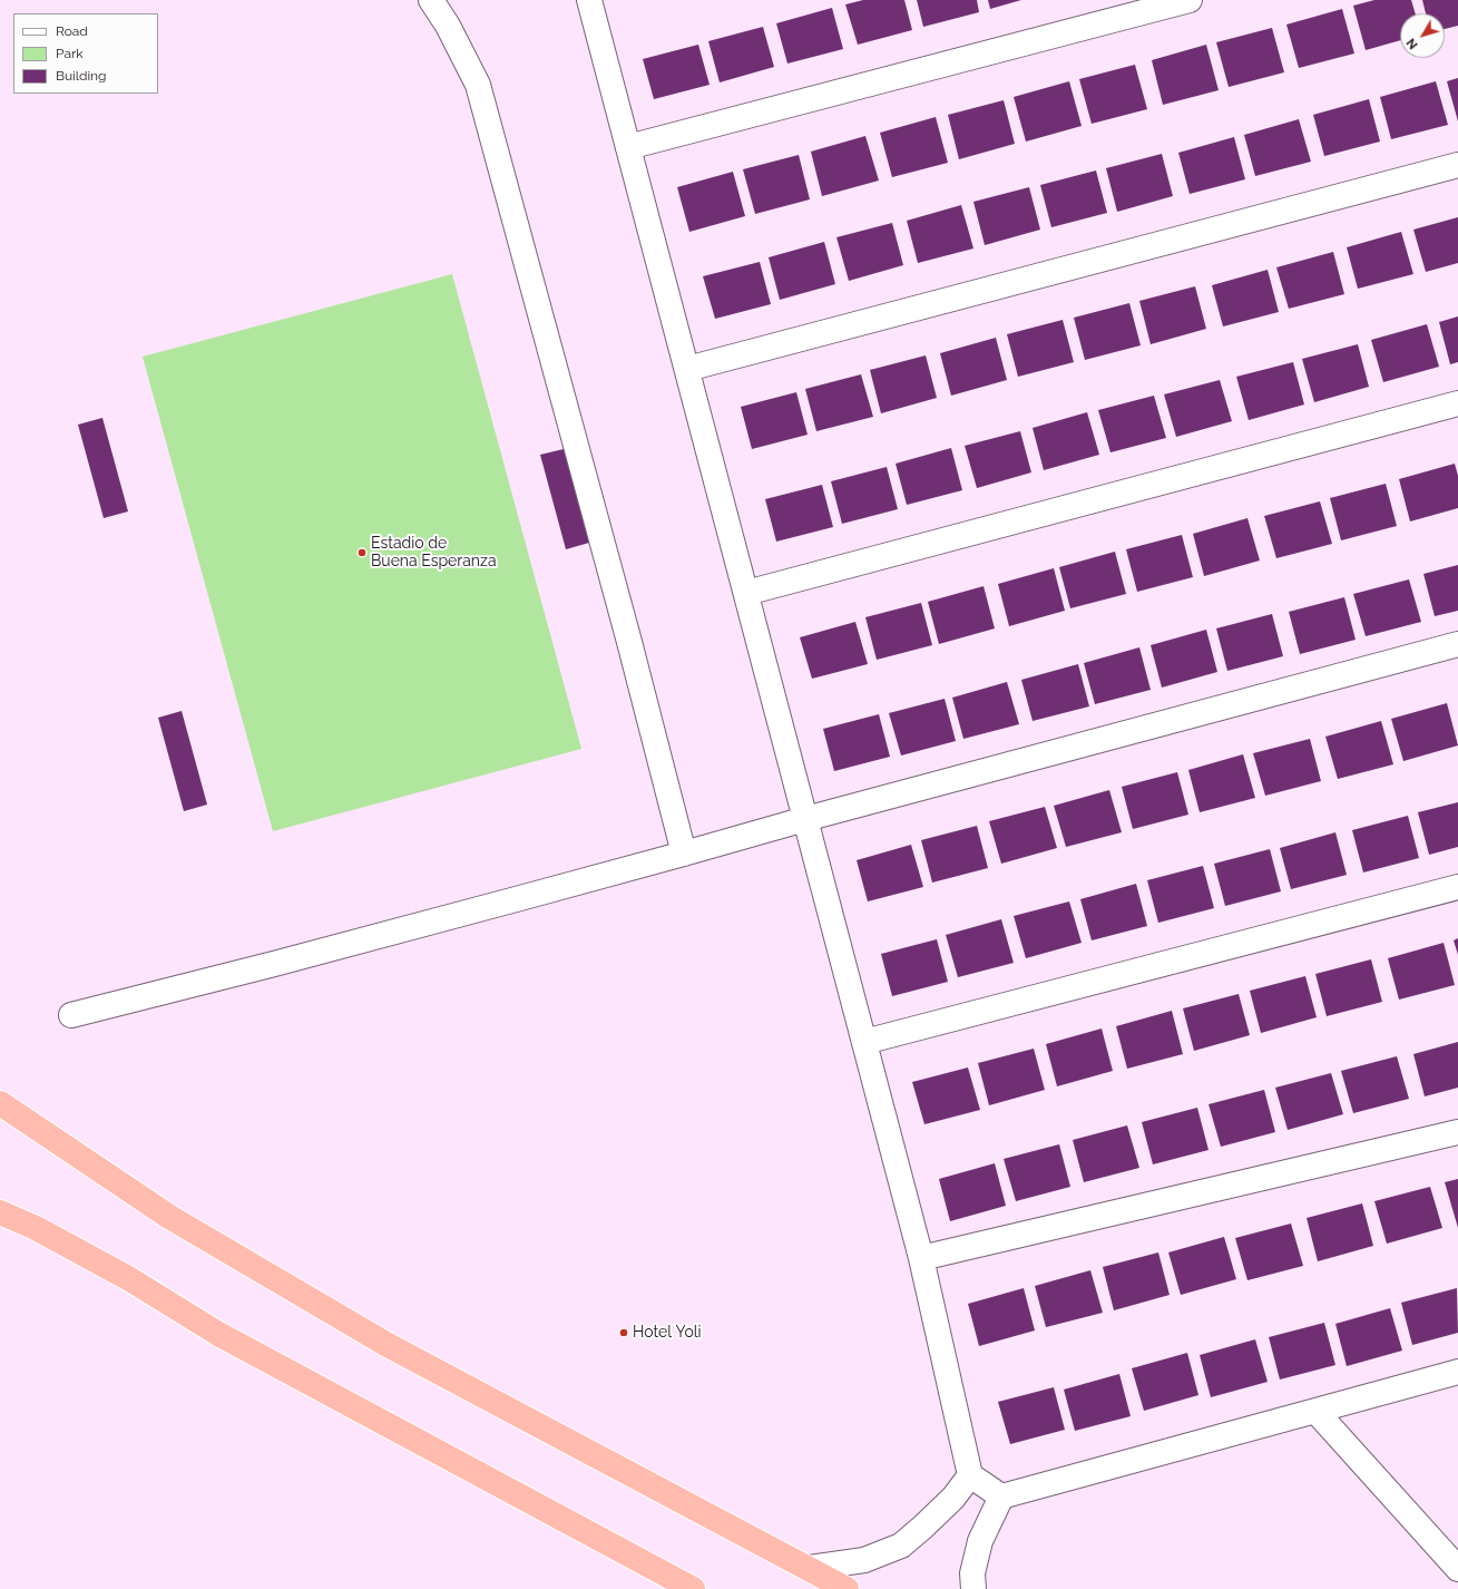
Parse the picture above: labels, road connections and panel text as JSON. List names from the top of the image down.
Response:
{
  "places": ["Estadio de Buena Esperanza", "Hotel Yoli"],
  "legend": ["Road", "Park", "Building"],
  "north": "bottom left"
}
